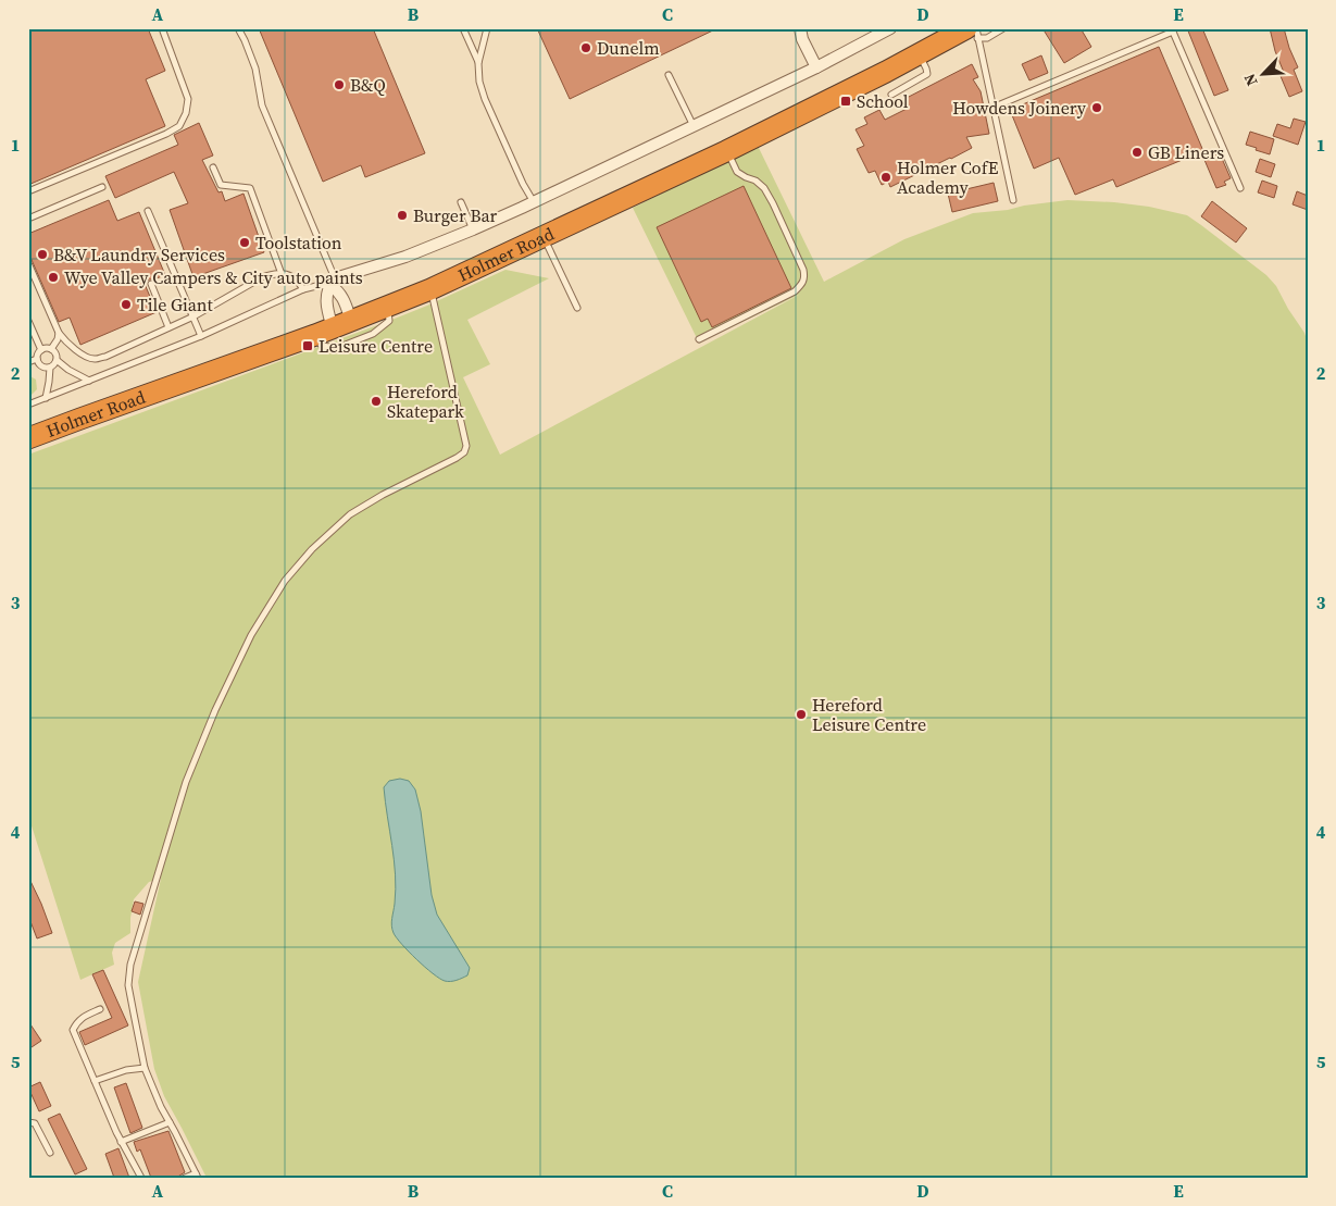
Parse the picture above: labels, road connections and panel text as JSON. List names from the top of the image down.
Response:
{
  "streets": {
    "highway": ["Holmer Road"]
  },
  "places": {
    "other": [
      "Dunelm",
      "B&Q",
      "Howdens Joinery",
      "GB Liners",
      "Holmer CofE Academy",
      "Burger Bar",
      "Toolstation",
      "B&V Laundry Services",
      "Wye Valley Campers & City auto paints",
      "Tile Giant",
      "Hereford Skatepark",
      "Hereford Leisure Centre"
    ],
    "transit": ["School", "Leisure Centre"]
  },
  "north": "bottom left",
  "grid": {
    "columns": [
      "A",
      "B",
      "C",
      "D",
      "E"
    ],
    "rows": [
      "1",
      "2",
      "3",
      "4",
      "5"
    ]
  }
}
